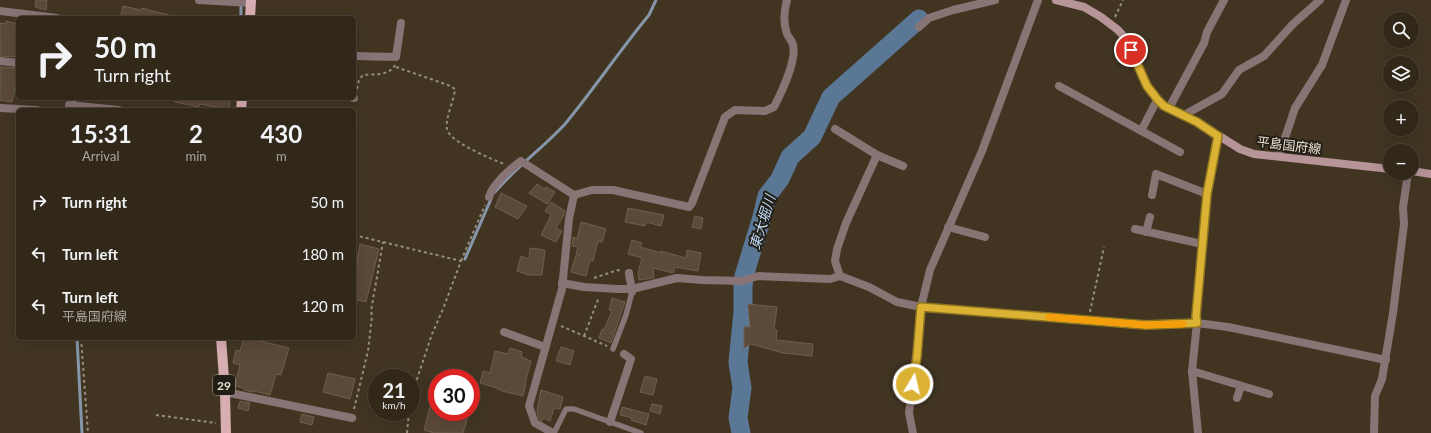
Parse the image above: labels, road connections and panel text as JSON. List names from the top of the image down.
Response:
{
  "streets": {
    "main road": ["平島国府線", "29"]
  },
  "water": ["東大堀川"],
  "page": {
    "map_buttons": ["+", "−"],
    "turn": ["50 m", "Turn right"],
    "eta": [
      "15:31",
      "Arrival",
      "2",
      "min",
      "430",
      "m"
    ],
    "list": [
      {
        "name": "Turn right",
        "value": "50 m"
      },
      {
        "name": "Turn left",
        "value": "180 m"
      },
      {
        "name": "Turn left",
        "note": "平島国府線",
        "value": "120 m"
      }
    ],
    "speed": "21 km/h",
    "limit": "30"
  }
}
